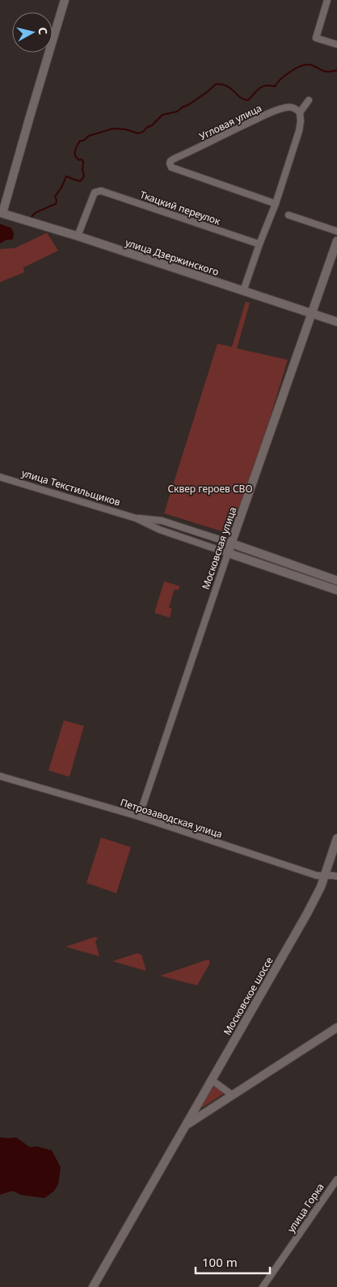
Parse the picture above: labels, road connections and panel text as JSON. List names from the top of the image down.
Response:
{
  "streets": {
    "street": [
      "Угловая улица",
      "Ткацкий переулок",
      "улица Дзержинского",
      "улица Текстильщиков",
      "Московская улица",
      "Петрозаводская улица",
      "Московское шоссе",
      "улица Горка"
    ]
  },
  "crossings": [
    ["Ткацкий переулок", "улица Дзержинского"],
    ["улица Дзержинского", "Московская улица"],
    ["улица Текстильщиков", "Московская улица"],
    ["Московская улица", "Петрозаводская улица"],
    ["Петрозаводская улица", "Московское шоссе"]
  ],
  "parks": ["Сквер героев СВО"],
  "scale_bar": "100 m",
  "north": "right"
}
